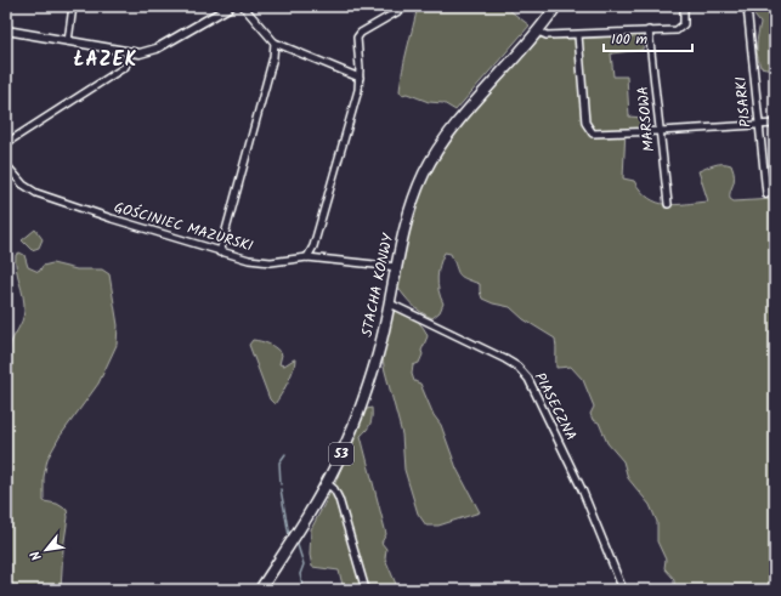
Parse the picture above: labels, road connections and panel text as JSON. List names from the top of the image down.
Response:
{
  "streets": {
    "main road": ["STACHA KONWY", "53"],
    "street": [
      "PISARKI",
      "MARSOWA",
      "GOŚCINIEC MAZURSKI",
      "PIASECZNA"
    ]
  },
  "crossings": [
    ["GOŚCINIEC MAZURSKI", "STACHA KONWY"],
    ["STACHA KONWY", "PIASECZNA"]
  ],
  "districts": ["ŁAZEK"],
  "scale_bar": "100 m",
  "north": "bottom left"
}
